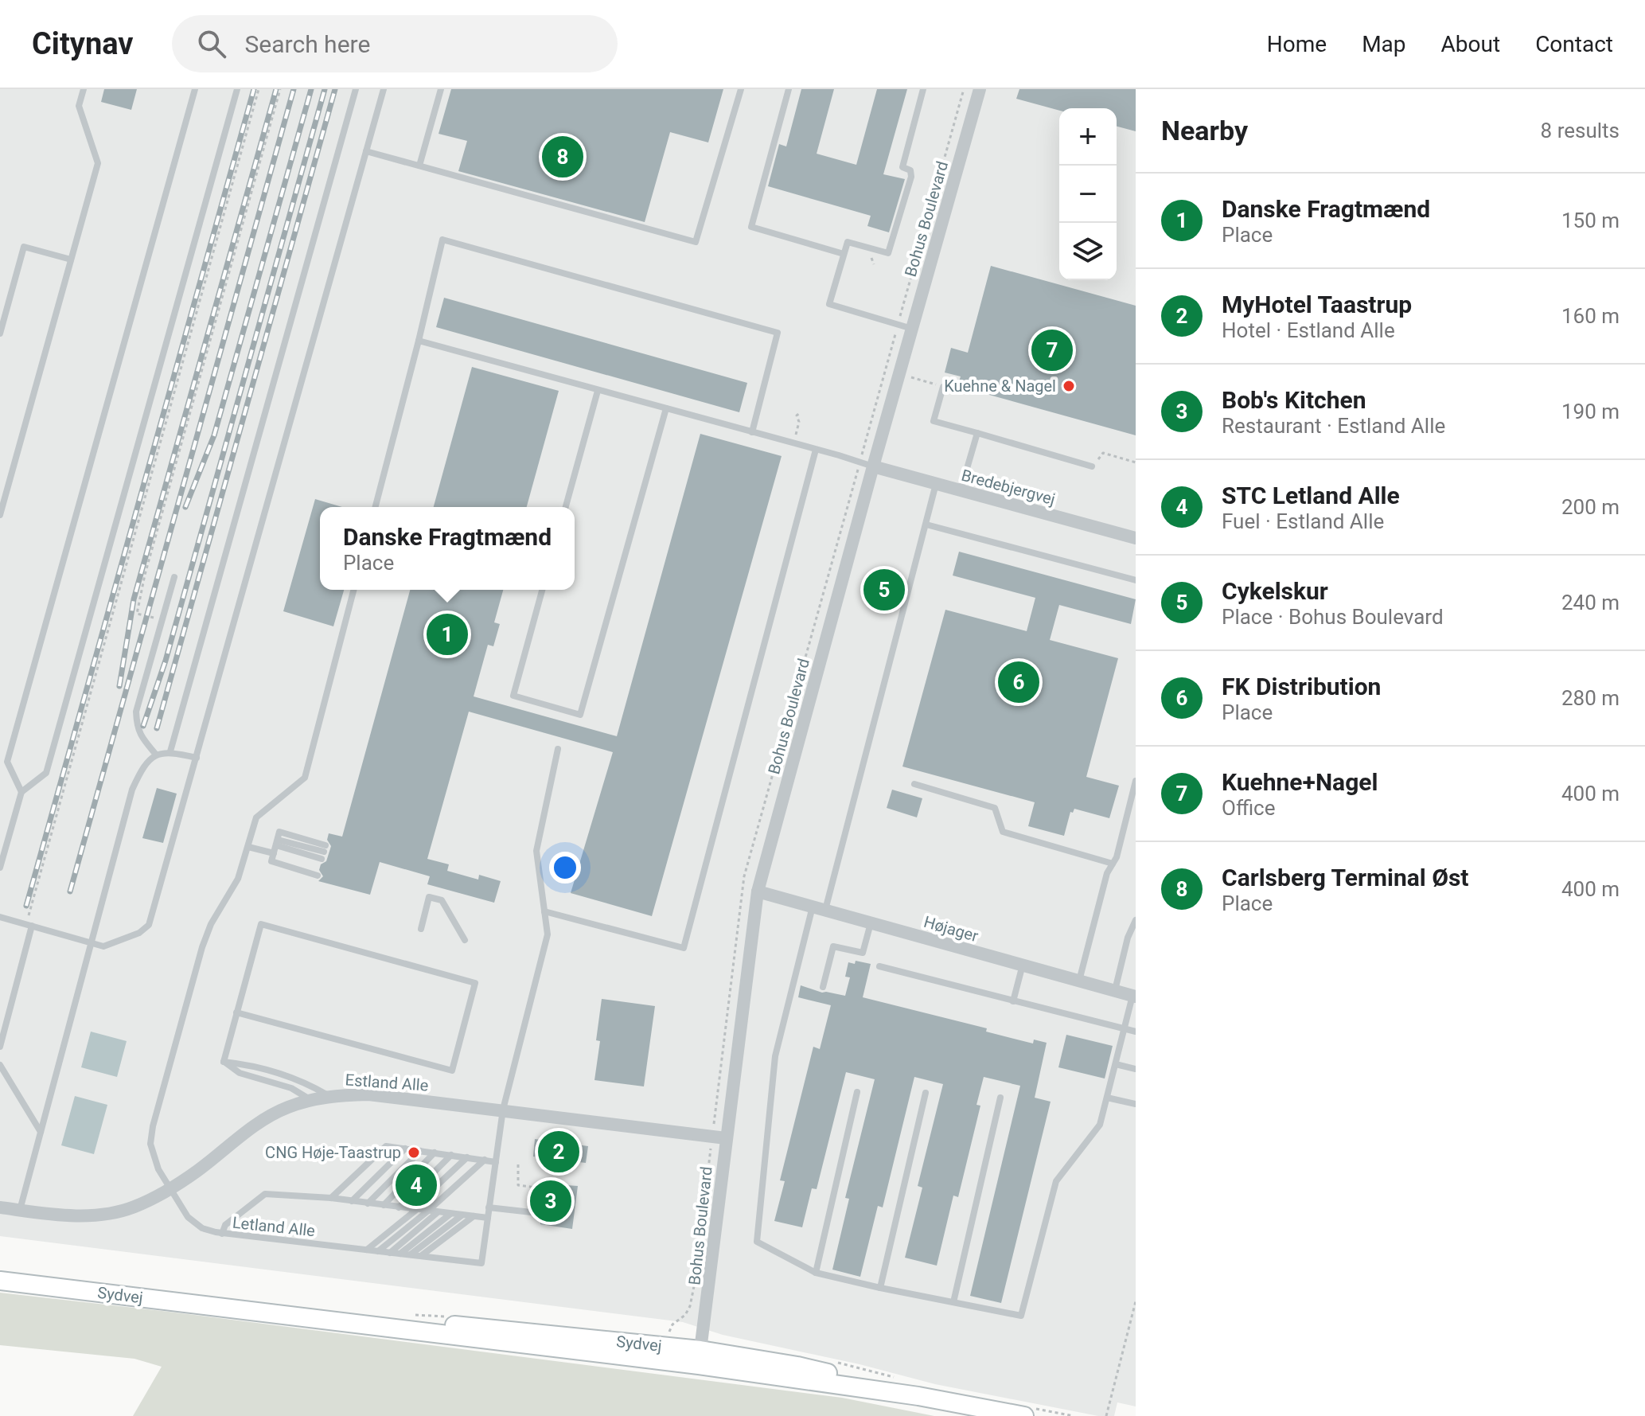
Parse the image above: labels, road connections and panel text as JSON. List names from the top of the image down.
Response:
{
  "streets": {
    "main road": ["Sydvej"],
    "street": [
      "Bohus Boulevard",
      "Bredebjergvej",
      "Højager",
      "Estland Alle"
    ],
    "lane": ["Letland Alle"]
  },
  "crossings": [
    ["Bohus Boulevard", "Bredebjergvej"],
    ["Bohus Boulevard", "Højager"],
    ["Bohus Boulevard", "Estland Alle"],
    ["Bohus Boulevard", "Sydvej"],
    ["Estland Alle", "Letland Alle"]
  ],
  "places": ["Kuehne & Nagel", "CNG Høje-Taastrup"],
  "page": {
    "header": "Citynav",
    "search": "Search here",
    "nav": [
      "Home",
      "Map",
      "About",
      "Contact"
    ],
    "heading": ["Nearby", "8 results"],
    "map_buttons": ["+", "−"],
    "pins": [
      "8",
      "7",
      "5",
      "1",
      "6",
      "2",
      "4",
      "3"
    ],
    "list": [
      {
        "mark": "1",
        "name": "Danske Fragtmænd",
        "note": "Place",
        "value": "150 m"
      },
      {
        "mark": "2",
        "name": "MyHotel Taastrup",
        "note": "Hotel · Estland Alle",
        "value": "160 m"
      },
      {
        "mark": "3",
        "name": "Bob's Kitchen",
        "note": "Restaurant · Estland Alle",
        "value": "190 m"
      },
      {
        "mark": "4",
        "name": "STC Letland Alle",
        "note": "Fuel · Estland Alle",
        "value": "200 m"
      },
      {
        "mark": "5",
        "name": "Cykelskur",
        "note": "Place · Bohus Boulevard",
        "value": "240 m"
      },
      {
        "mark": "6",
        "name": "FK Distribution",
        "note": "Place",
        "value": "280 m"
      },
      {
        "mark": "7",
        "name": "Kuehne+Nagel",
        "note": "Office",
        "value": "400 m"
      },
      {
        "mark": "8",
        "name": "Carlsberg Terminal Øst",
        "note": "Place",
        "value": "400 m"
      }
    ],
    "popup": ["Danske Fragtmænd", "Place"]
  }
}
